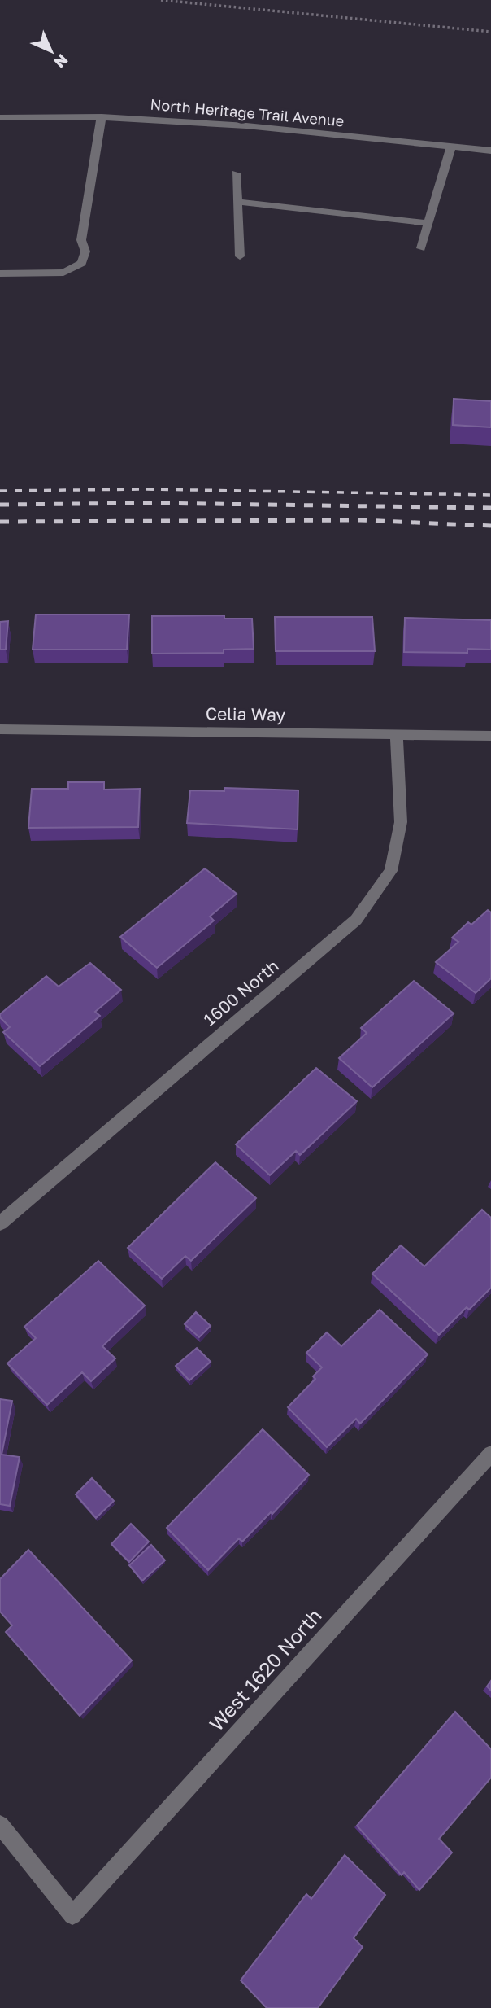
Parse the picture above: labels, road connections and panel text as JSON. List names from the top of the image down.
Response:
{
  "streets": {
    "street": [
      "North Heritage Trail Avenue",
      "Celia Way",
      "1600 North",
      "West 1620 North"
    ]
  },
  "crossings": [
    ["Celia Way", "1600 North"]
  ],
  "north": "bottom right"
}
